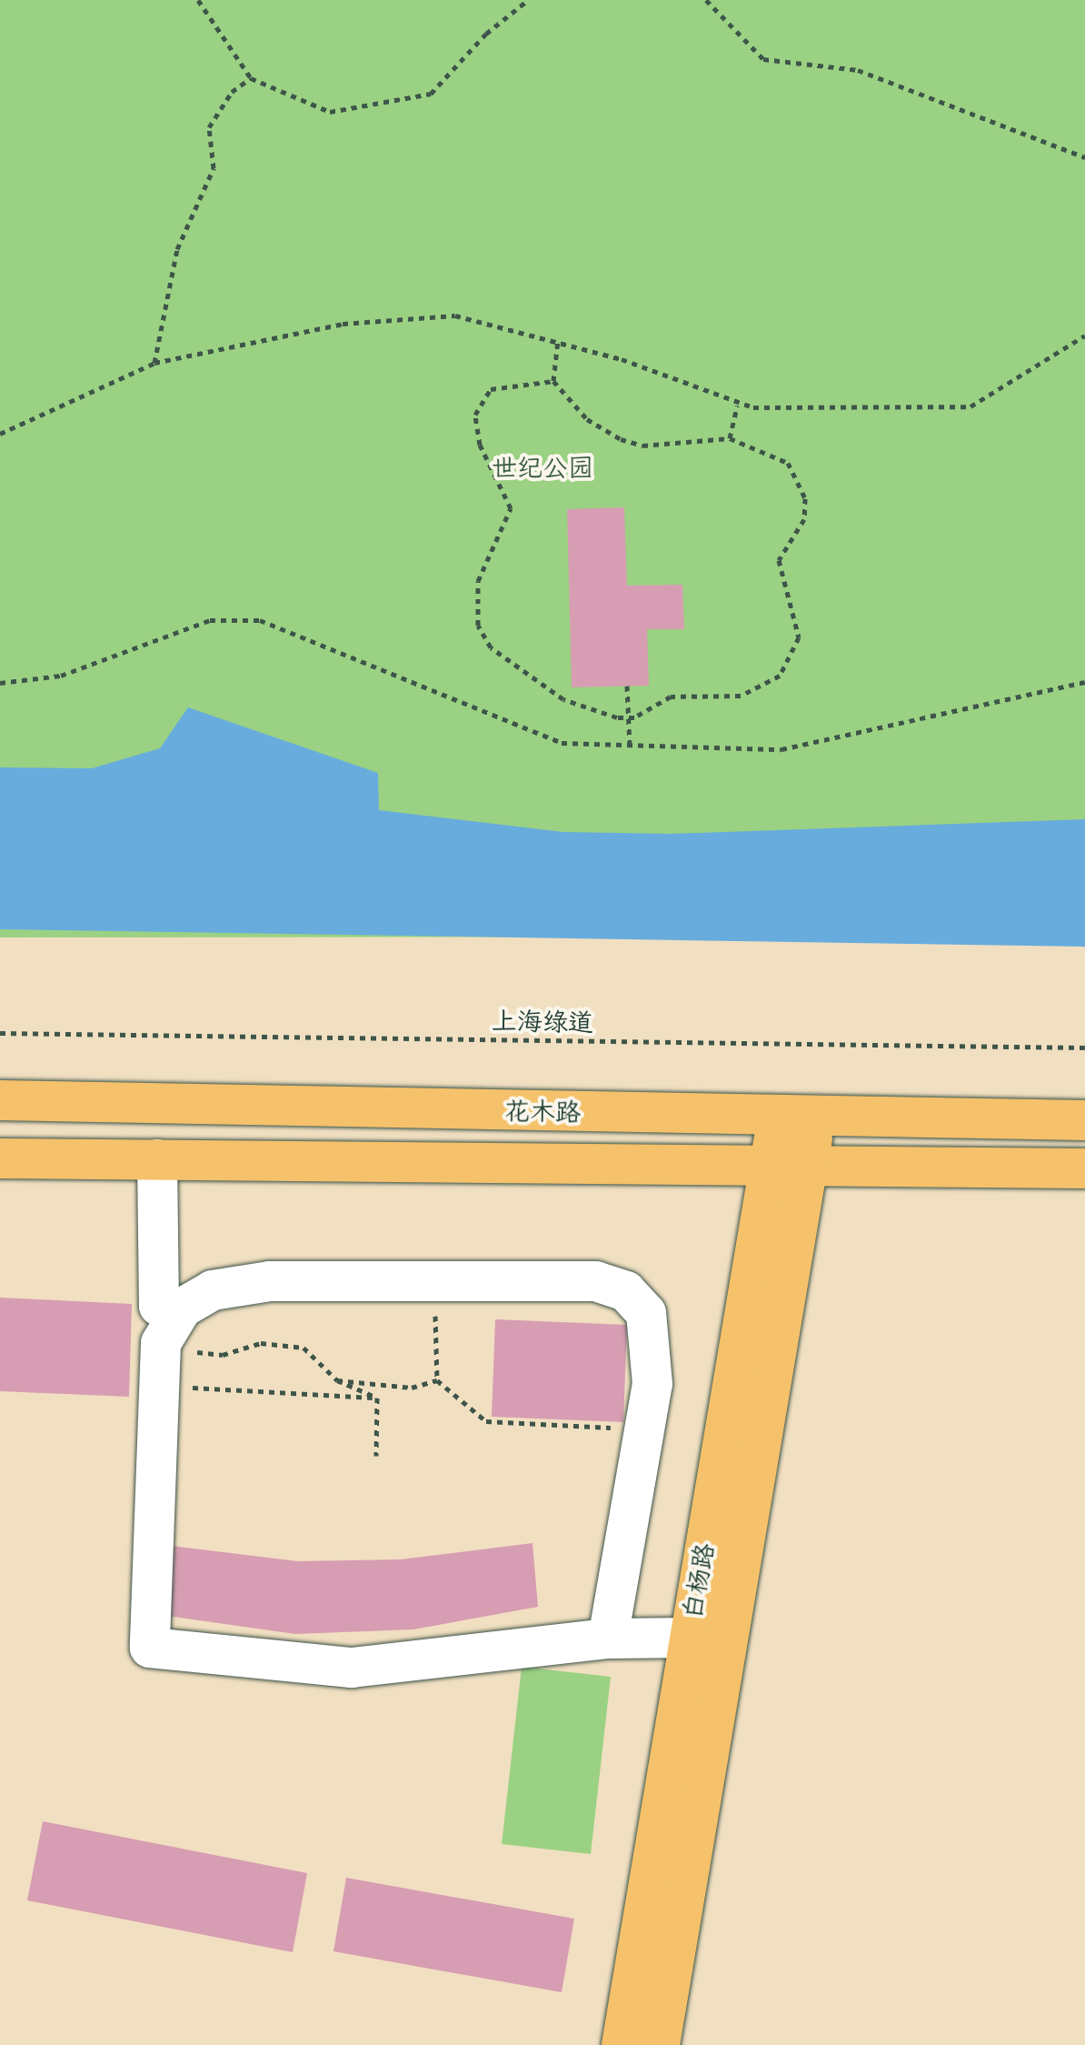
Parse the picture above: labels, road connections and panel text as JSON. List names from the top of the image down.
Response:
{
  "streets": {
    "main road": ["花木路", "白杨路"],
    "path": ["上海绿道"]
  },
  "crossings": [
    ["花木路", "白杨路"]
  ],
  "parks": ["世纪公园"]
}
